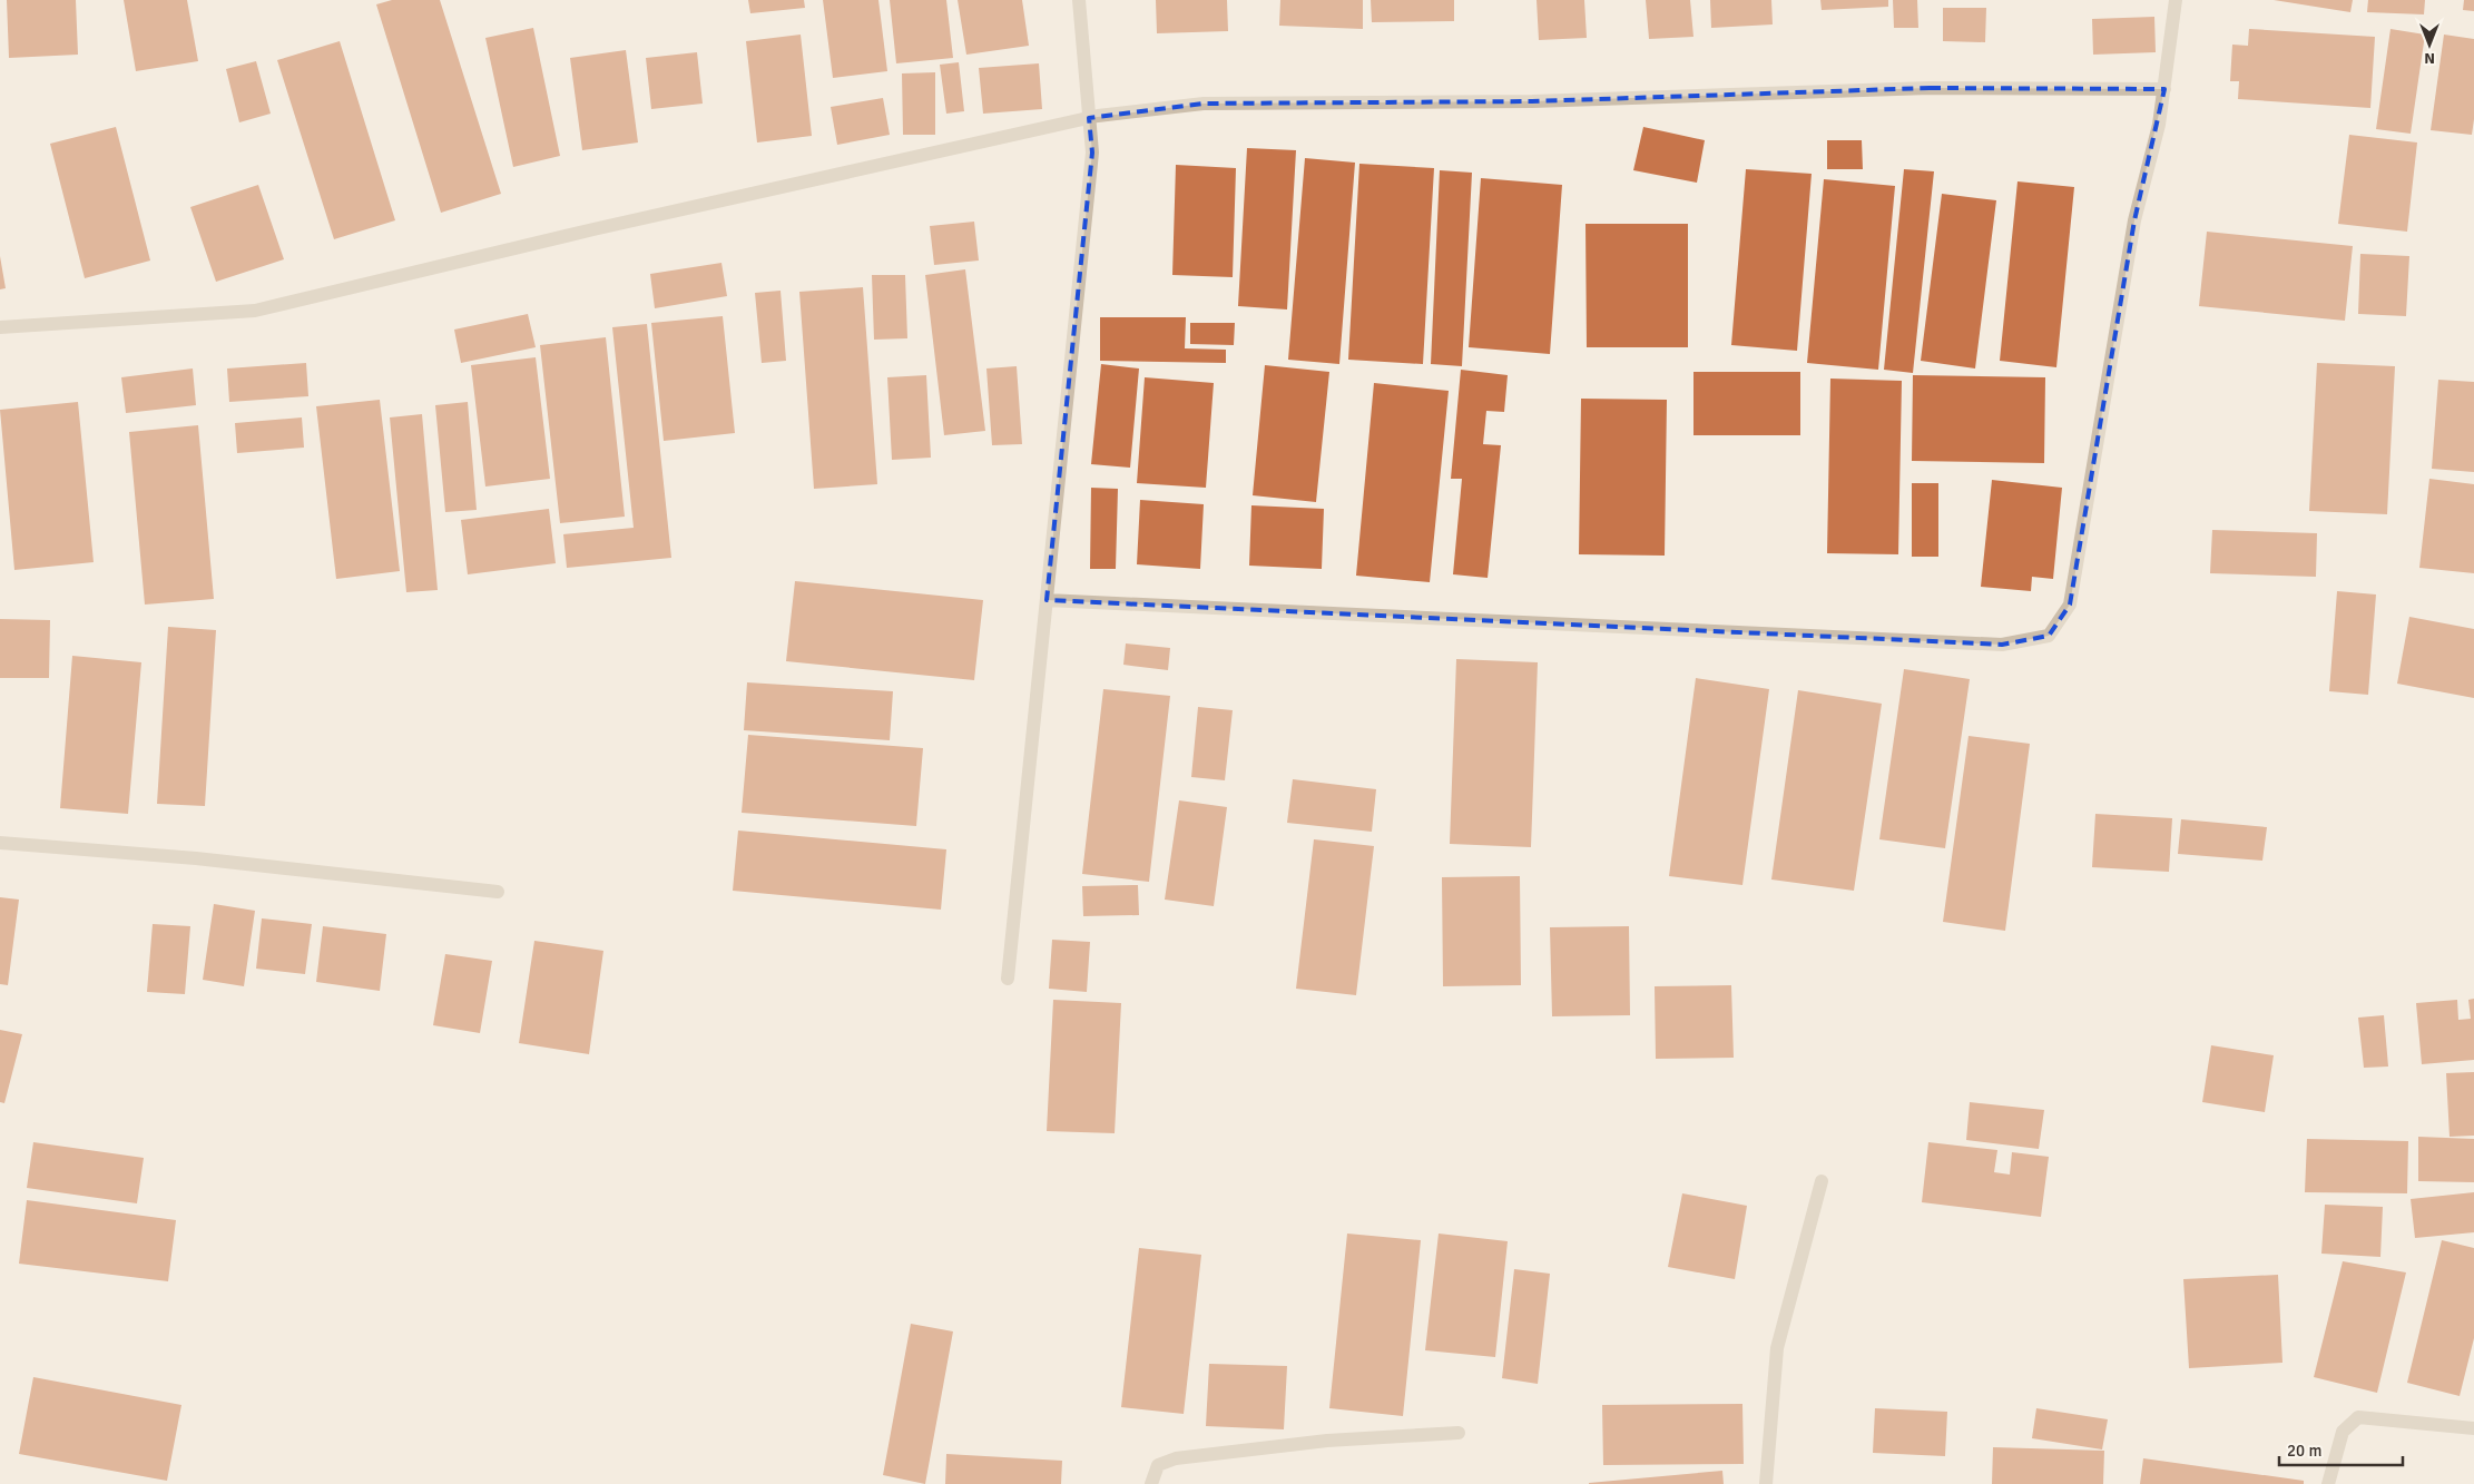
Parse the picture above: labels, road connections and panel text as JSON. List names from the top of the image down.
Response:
{
  "scale_bar": "20 m",
  "north": "bottom"
}
